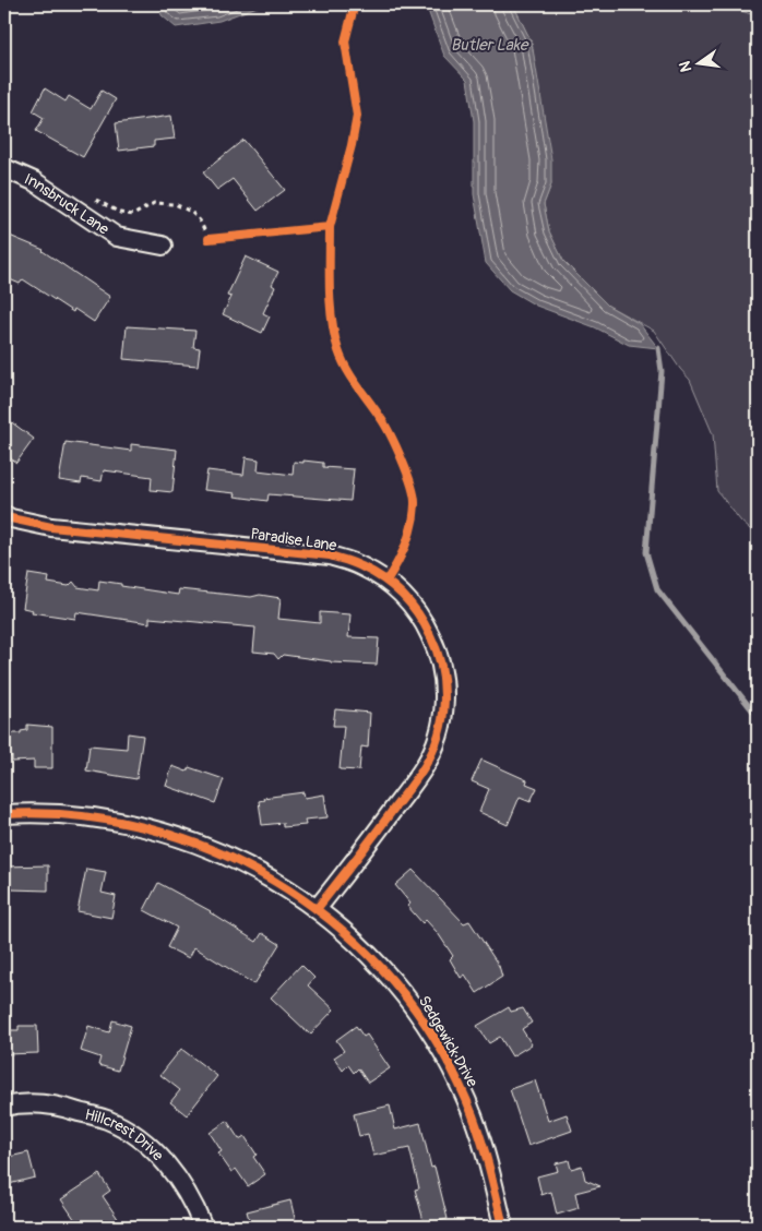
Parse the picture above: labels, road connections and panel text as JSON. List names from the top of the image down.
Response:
{
  "streets": {
    "street": [
      "Innsbruck Lane",
      "Paradise Lane",
      "Sedgewick Drive",
      "Hillcrest Drive"
    ]
  },
  "crossings": [
    ["Paradise Lane", "Sedgewick Drive"]
  ],
  "water": ["Butler Lake"],
  "north": "left"
}
